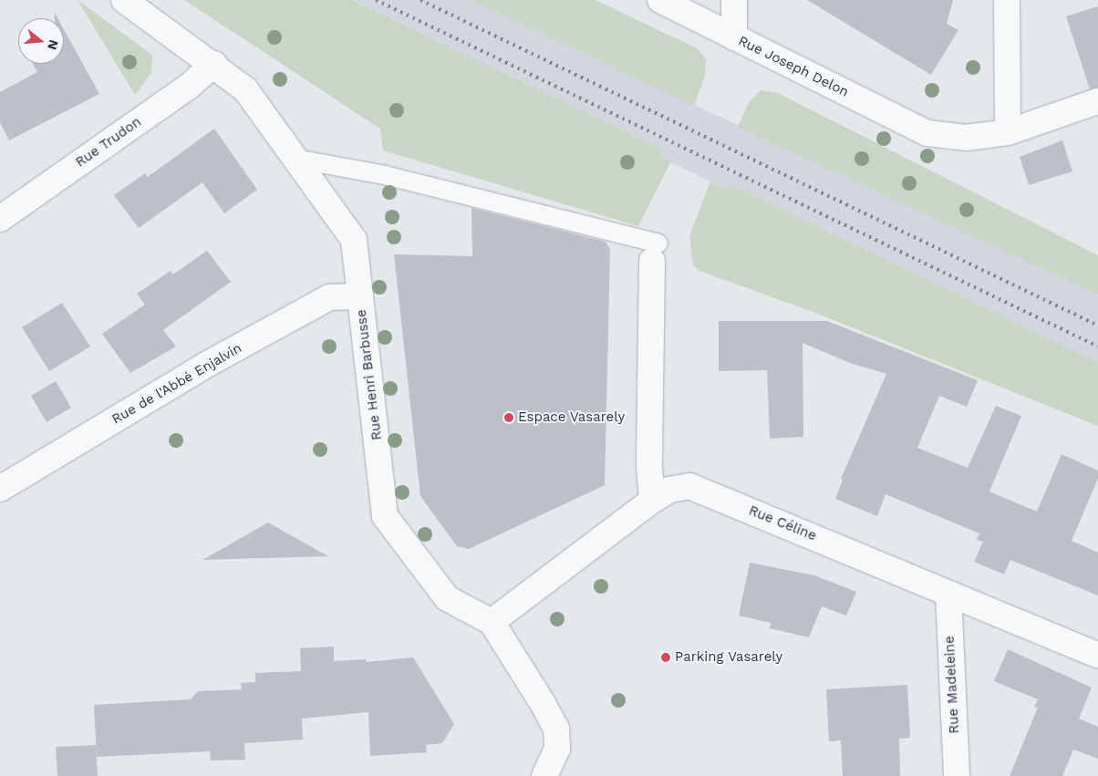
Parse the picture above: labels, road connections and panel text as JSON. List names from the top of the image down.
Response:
{
  "streets": {
    "street": [
      "Rue Joseph Delon",
      "Rue Trudon",
      "Rue Henri Barbusse",
      "Rue de l'Abbé Enjalvin",
      "Rue Céline",
      "Rue Madeleine"
    ]
  },
  "crossings": [
    ["Rue Trudon", "Rue Henri Barbusse"],
    ["Rue Henri Barbusse", "Rue de l'Abbé Enjalvin"],
    ["Rue Henri Barbusse", "Rue Céline"],
    ["Rue Céline", "Rue Madeleine"]
  ],
  "places": ["Espace Vasarely", "Parking Vasarely"],
  "north": "right"
}
